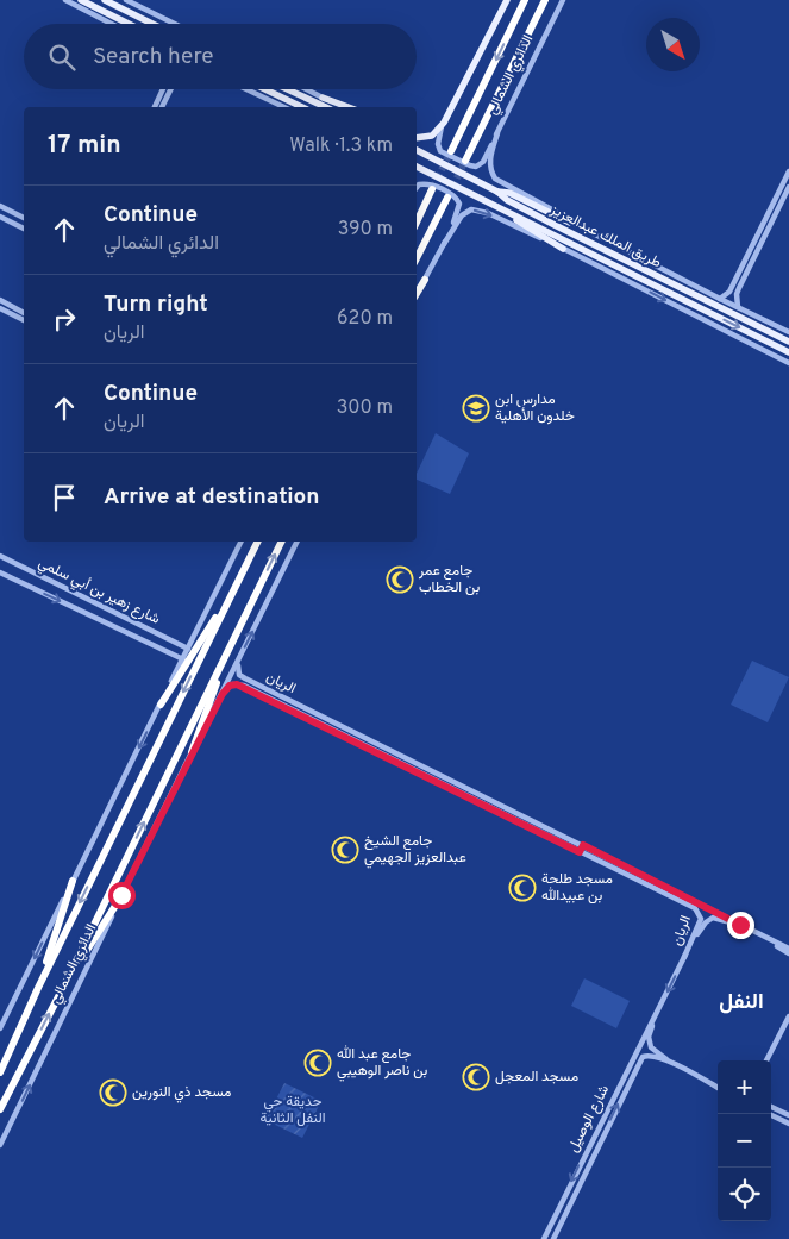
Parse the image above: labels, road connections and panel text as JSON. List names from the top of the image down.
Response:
{
  "streets": {
    "highway": ["الدائري الشمالي"],
    "main road": ["طريق الملك عبدالعزيز"],
    "street": ["شارع زهير بن أبي سلمي", "الريان", "شارع الوصيل"]
  },
  "crossings": [
    ["الدائري الشمالي", "الريان"]
  ],
  "districts": ["النفل"],
  "parks": ["حديقة حي النفل الثانية"],
  "places": {
    "school or university": ["مدارس ابن خلدون الأهلية"],
    "mosque": [
      "جامع عمر بن الخطاب",
      "جامع الشيخ عبدالعزيز الجهيمي",
      "مسجد طلحة بن عبيدالله",
      "جامع عبد الله بن ناصر الوهيبي",
      "مسجد المعجل",
      "مسجد ذي النورين"
    ]
  },
  "north": "bottom right",
  "page": {
    "search": "Search here",
    "heading": ["17 min", "Walk · 1.3 km"],
    "list": [
      ["Continue", "الدائري الشمالي", "390 m"],
      ["Turn right", "الريان", "620 m"],
      ["Continue", "الريان", "300 m"],
      "Arrive at destination"
    ],
    "map_buttons": ["+", "−"]
  }
}
